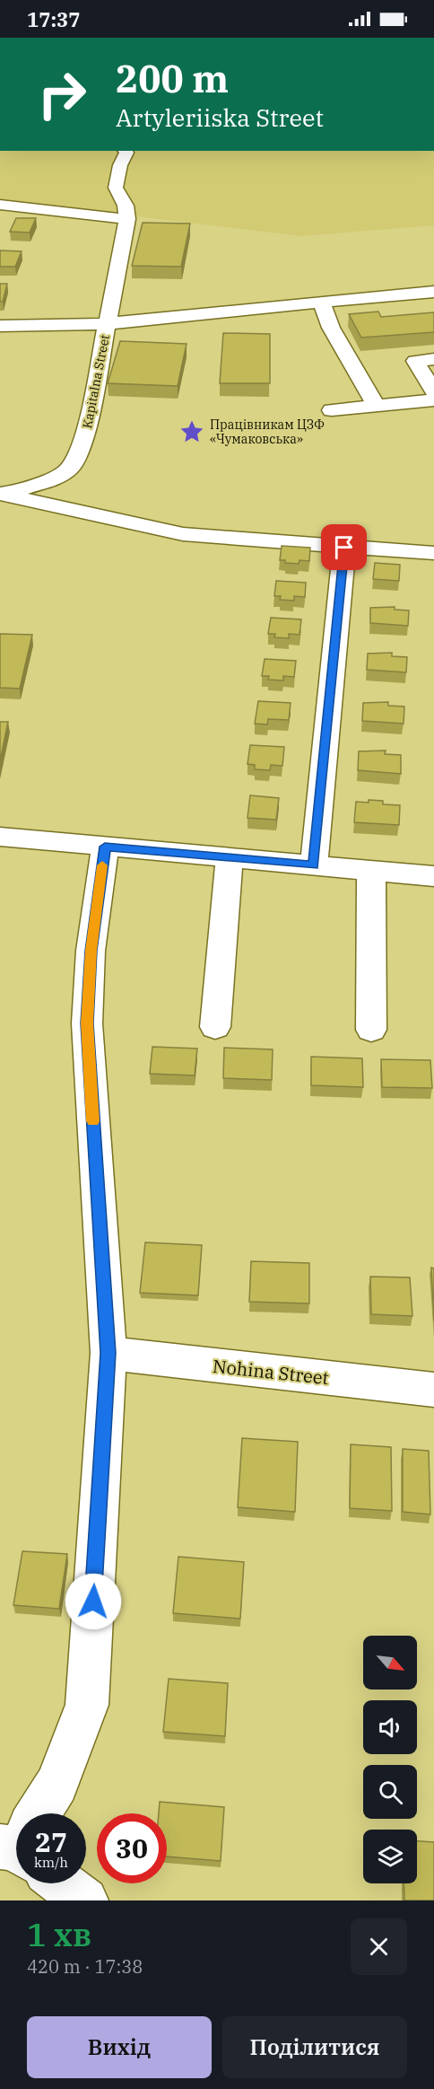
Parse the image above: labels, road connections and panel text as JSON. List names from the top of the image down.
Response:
{
  "streets": {
    "street": ["Kapitalna Street", "Nohina Street"]
  },
  "places": {
    "place": ["Працівникам ЦЗФ «Чумаковська»"]
  },
  "north": "bottom right",
  "page": {
    "status": "17:37",
    "turn": ["200 m", "Artyleriiska Street"],
    "speed": "27 km/h",
    "limit": "30",
    "heading": ["1 хв", "420 m · 17:38"],
    "buttons": ["Вихід", "Поділитися"]
  }
}
